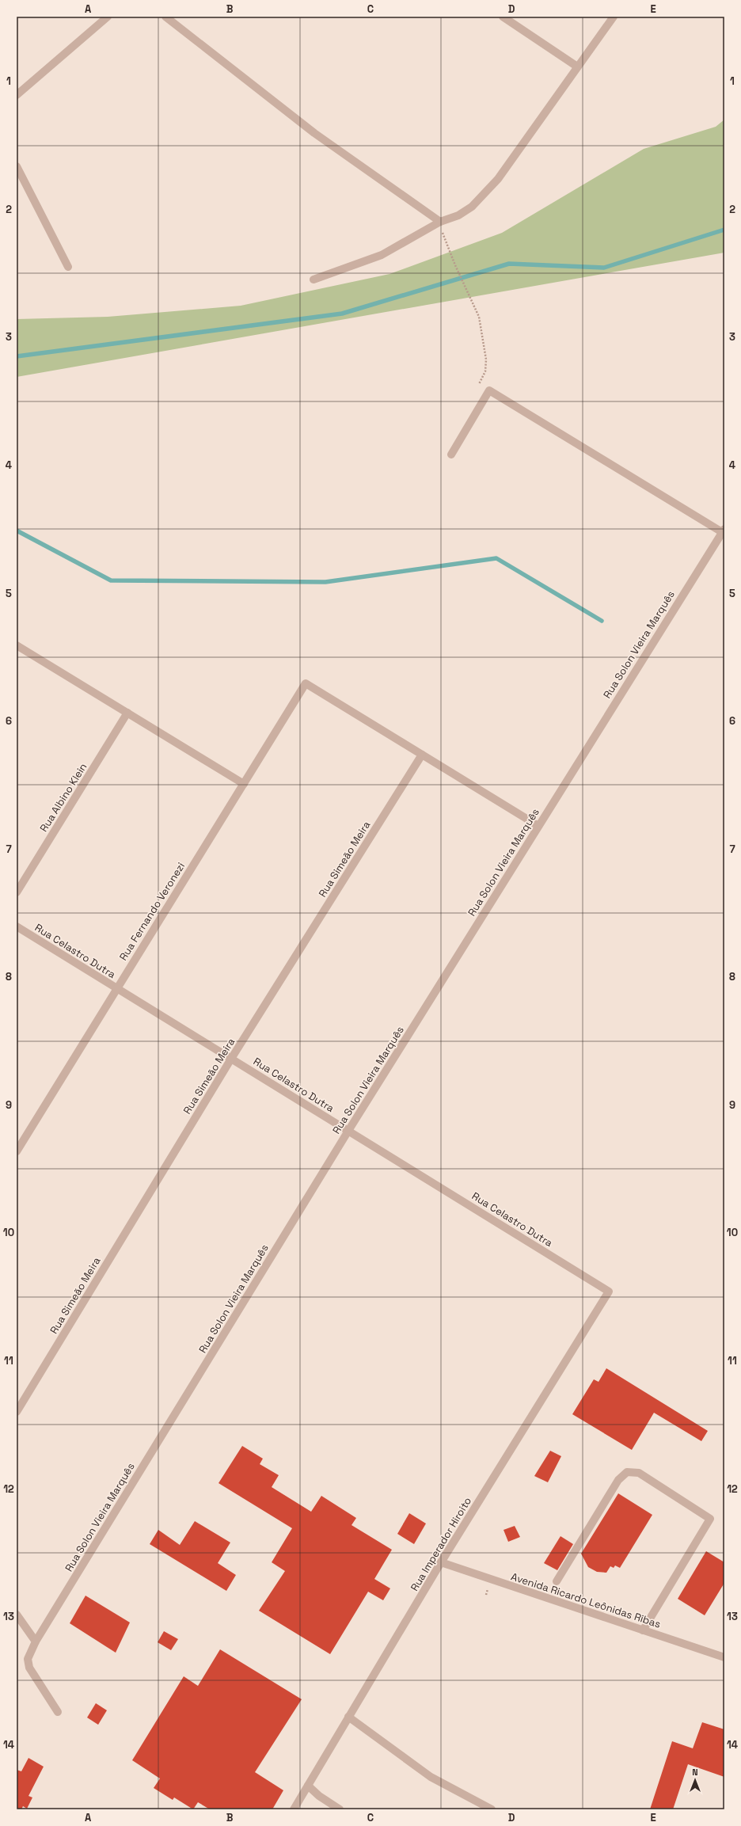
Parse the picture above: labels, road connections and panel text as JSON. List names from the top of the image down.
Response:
{
  "streets": {
    "street": [
      "Rua Solon Vieira Marquês",
      "Rua Albino Klein",
      "Rua Simeão Meira",
      "Rua Fernando Veronezi",
      "Rua Celastro Dutra",
      "Rua Imperador Hiroito",
      "Avenida Ricardo Leônidas Ribas"
    ]
  },
  "crossings": [
    ["Rua Solon Vieira Marquês", "Rua Celastro Dutra"],
    ["Rua Simeão Meira", "Rua Fernando Veronezi"],
    ["Rua Simeão Meira", "Rua Celastro Dutra"],
    ["Rua Fernando Veronezi", "Rua Celastro Dutra"],
    ["Rua Celastro Dutra", "Rua Imperador Hiroito"],
    ["Rua Imperador Hiroito", "Avenida Ricardo Leônidas Ribas"]
  ],
  "north": "top",
  "grid": {
    "columns": [
      "A",
      "B",
      "C",
      "D",
      "E"
    ],
    "rows": [
      "1",
      "2",
      "3",
      "4",
      "5",
      "6",
      "7",
      "8",
      "9",
      "10",
      "11",
      "12",
      "13",
      "14"
    ]
  }
}
